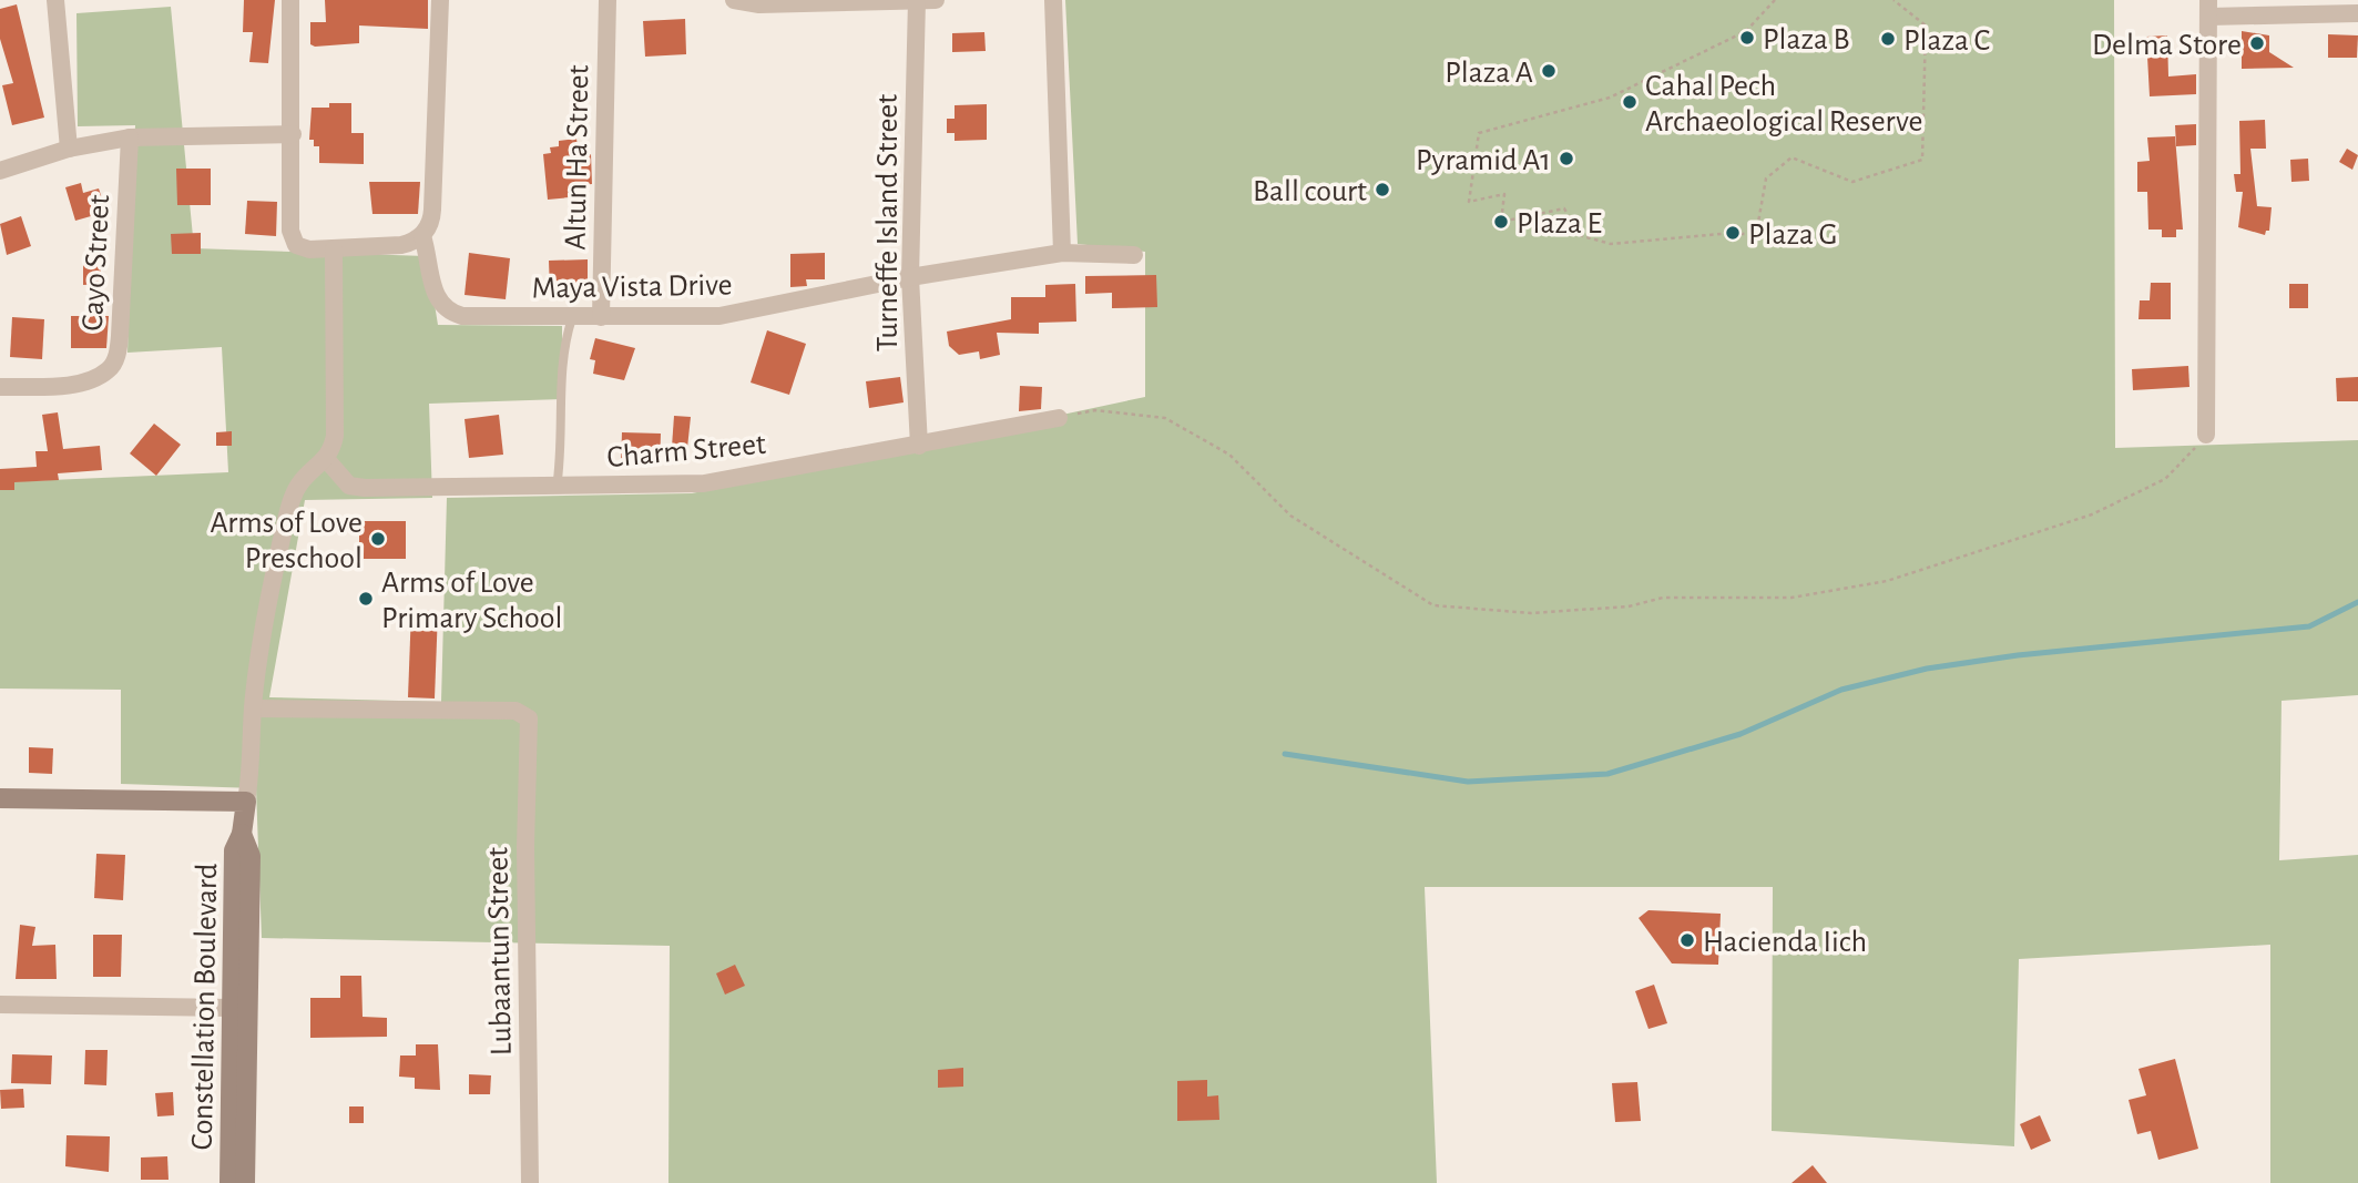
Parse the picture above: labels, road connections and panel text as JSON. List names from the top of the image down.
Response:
{
  "streets": {
    "street": [
      "Altun Ha Street",
      "Turneffe Island Street",
      "Cayo Street",
      "Maya Vista Drive",
      "Charm Street",
      "Lubaantun Street",
      "Constellation Boulevard"
    ]
  },
  "crossings": [
    ["Altun Ha Street", "Maya Vista Drive"],
    ["Turneffe Island Street", "Maya Vista Drive"],
    ["Turneffe Island Street", "Charm Street"]
  ],
  "places": [
    "Plaza B",
    "Plaza C",
    "Delma Store",
    "Plaza A",
    "Cahal Pech Archaeological Reserve",
    "Pyramid A1",
    "Ball court",
    "Plaza E",
    "Plaza G",
    "Arms of Love Preschool",
    "Arms of Love Primary School",
    "Hacienda Iich"
  ]
}
